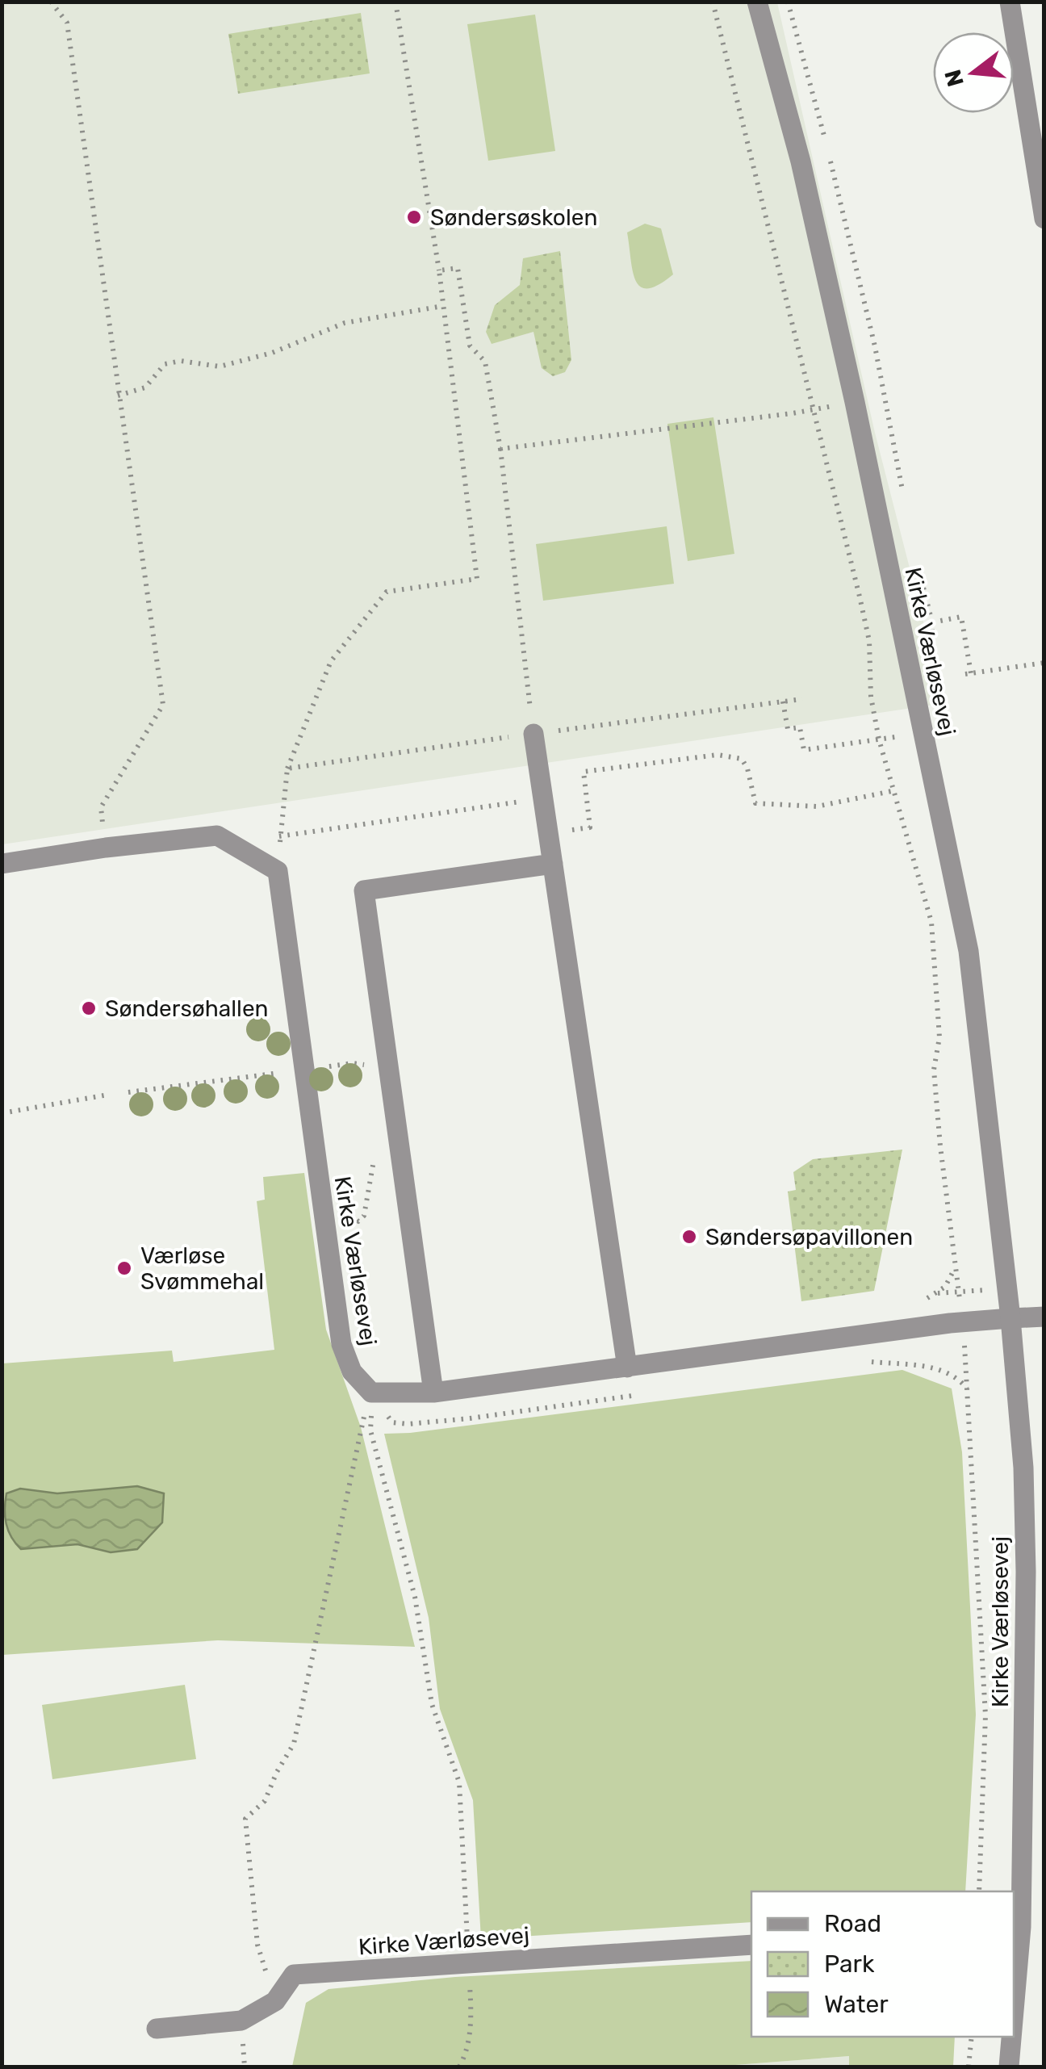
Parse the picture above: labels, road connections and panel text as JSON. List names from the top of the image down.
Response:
{
  "streets": {
    "street": ["Kirke Værløsevej"]
  },
  "places": [
    "Søndersøskolen",
    "Søndersøhallen",
    "Søndersøpavillonen",
    "Værløse Svømmehal"
  ],
  "legend": ["Road", "Park", "Water"],
  "north": "left"
}
